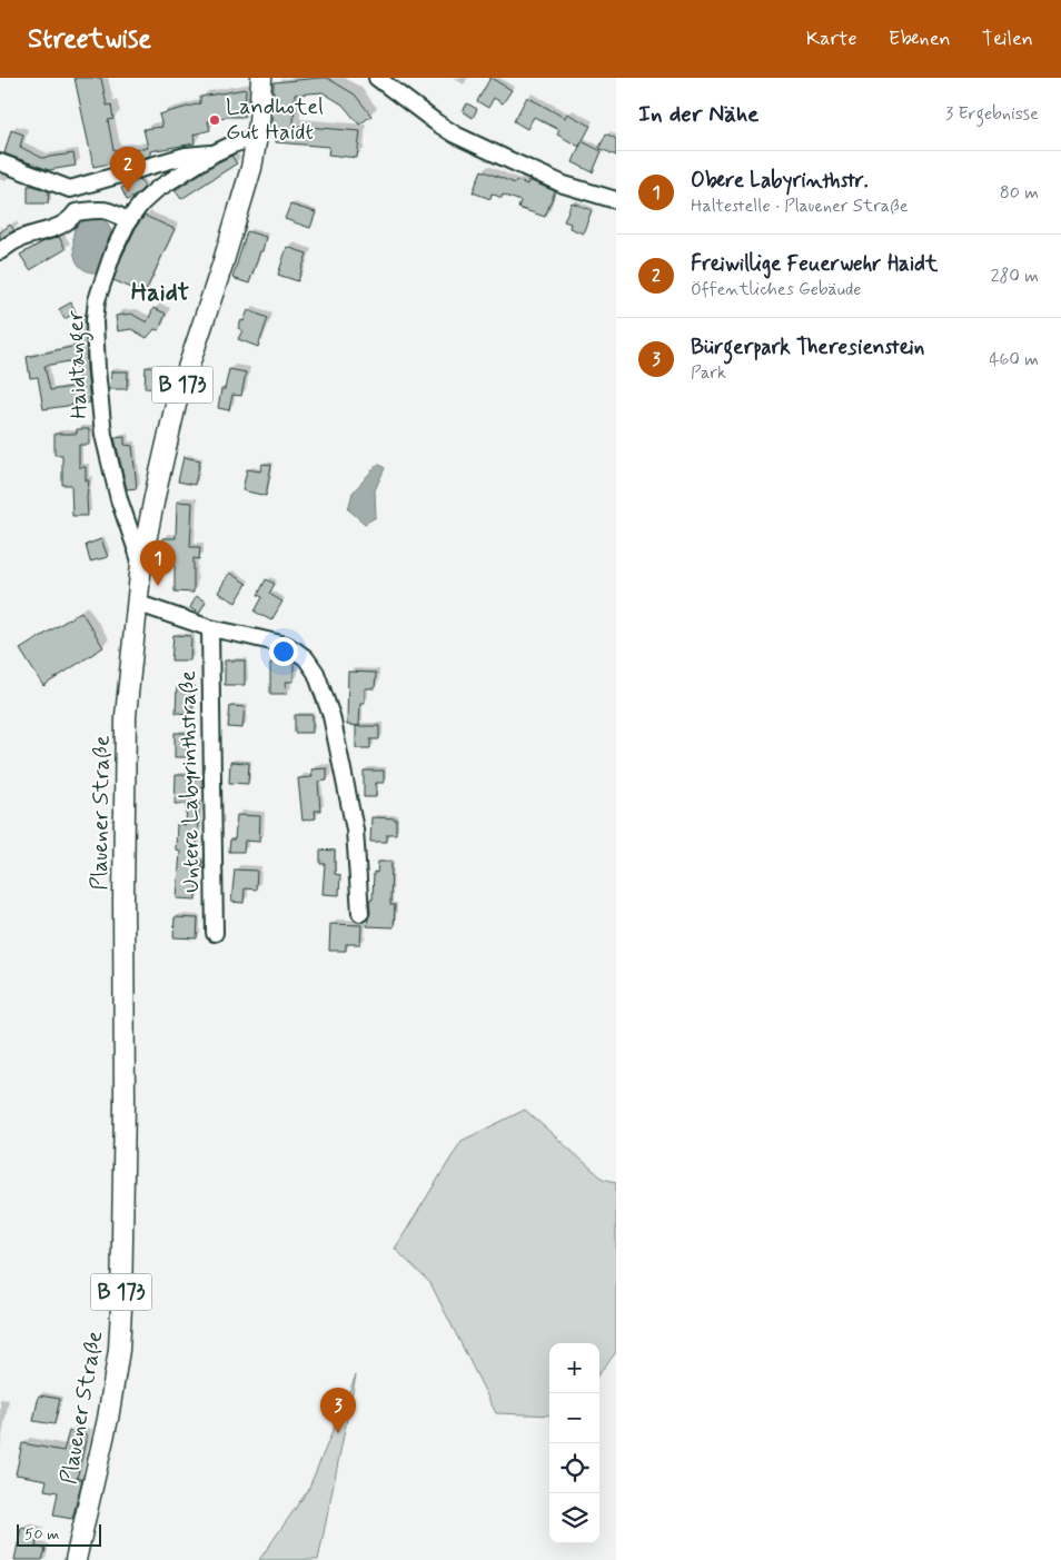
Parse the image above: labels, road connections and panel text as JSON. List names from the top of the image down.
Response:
{
  "streets": {
    "main road": ["B 173", "Plauener Straße"],
    "street": ["Haidtanger", "Untere Labyrinthstraße"]
  },
  "crossings": [
    ["Haidtanger", "Plauener Straße"]
  ],
  "districts": ["Haidt"],
  "places": ["Landhotel Gut Haidt"],
  "scale_bar": "50 m",
  "page": {
    "header": "Streetwise",
    "nav": ["Karte", "Ebenen", "Teilen"],
    "heading": ["In der Nähe", "3 Ergebnisse"],
    "pins": ["2", "1", "3"],
    "list": [
      {
        "mark": "1",
        "name": "Obere Labyrinthstr.",
        "note": "Haltestelle · Plauener Straße",
        "value": "80 m"
      },
      {
        "mark": "2",
        "name": "Freiwillige Feuerwehr Haidt",
        "note": "Öffentliches Gebäude",
        "value": "280 m"
      },
      {
        "mark": "3",
        "name": "Bürgerpark Theresienstein",
        "note": "Park",
        "value": "460 m"
      }
    ],
    "map_buttons": ["+", "−"],
    "scale": "50 m"
  }
}
